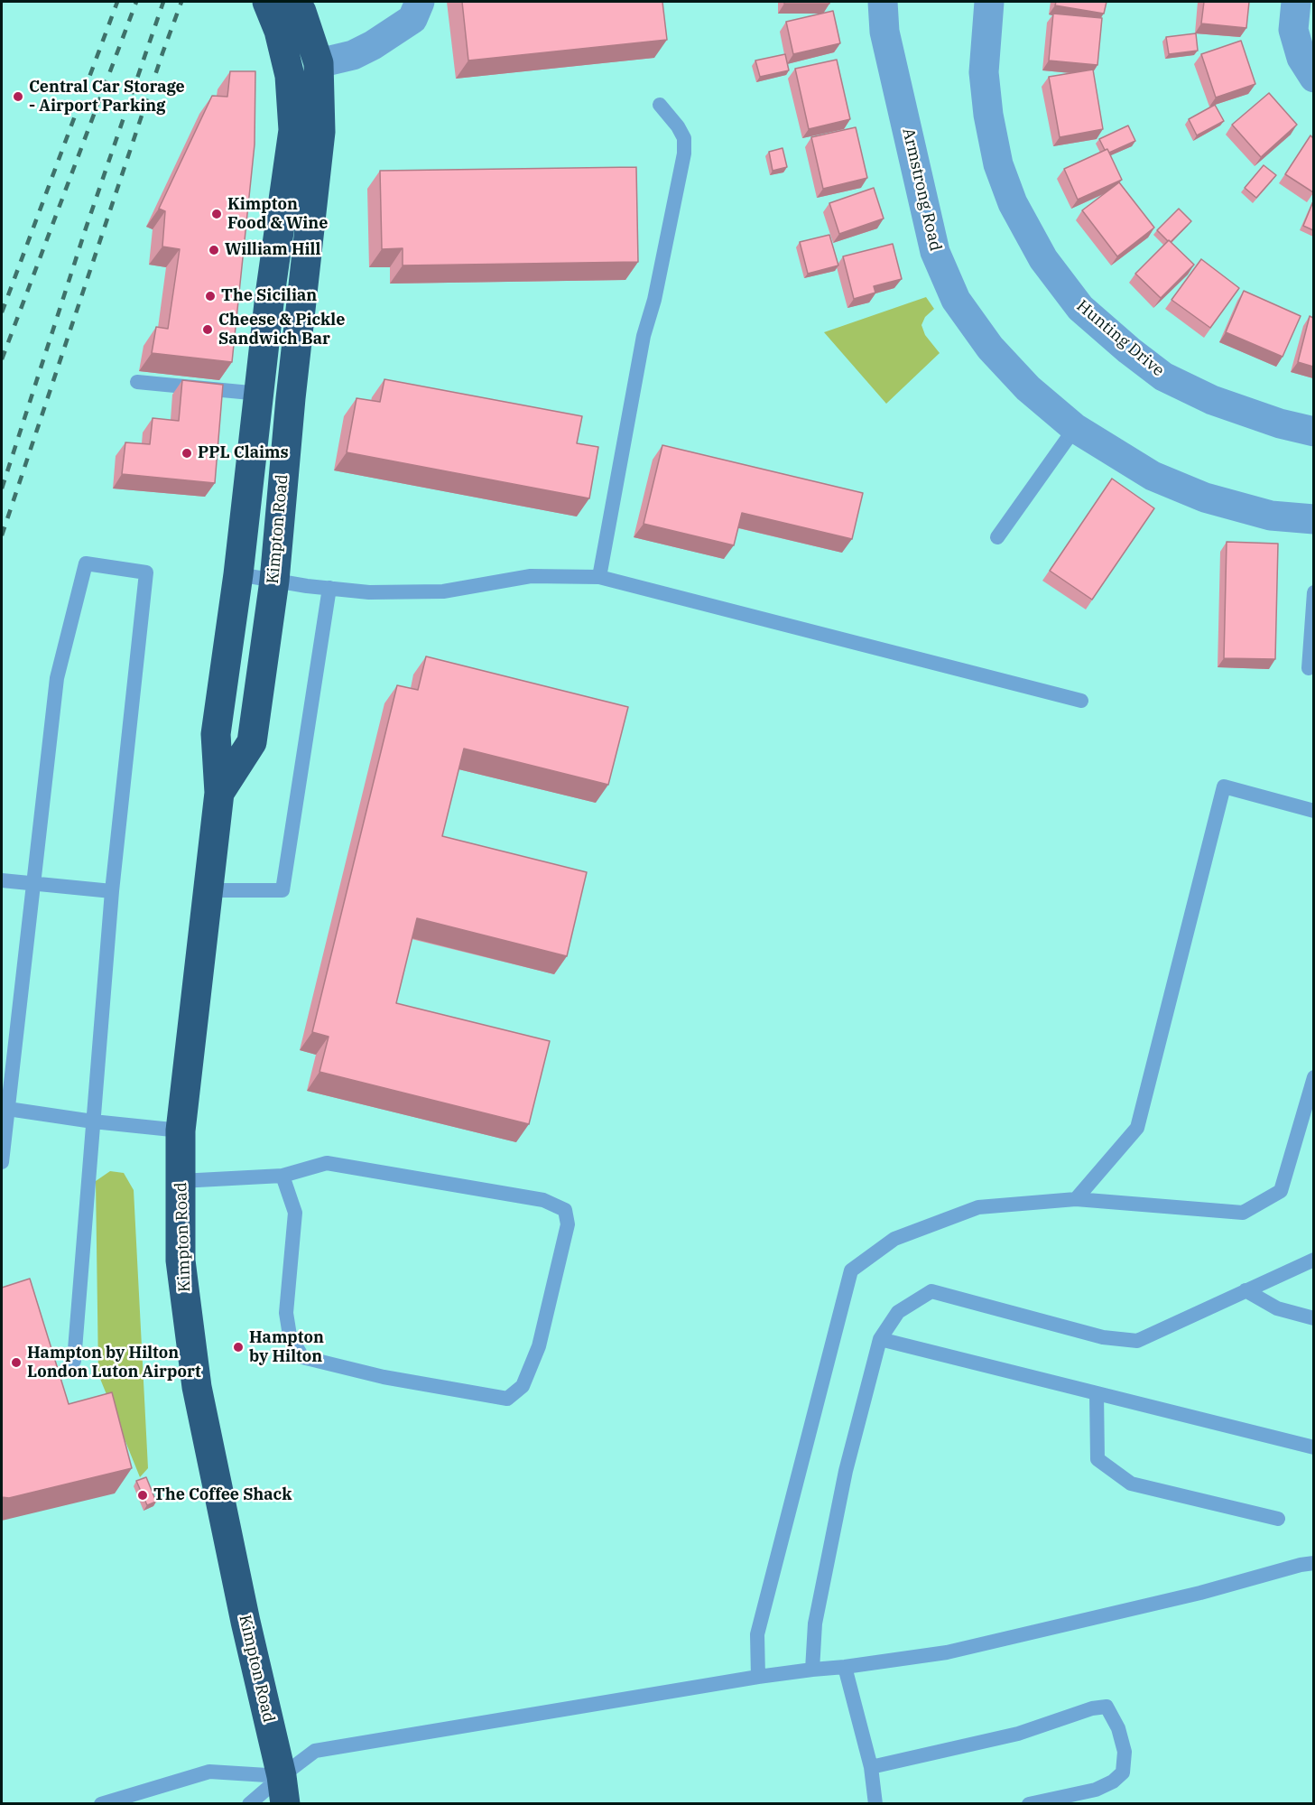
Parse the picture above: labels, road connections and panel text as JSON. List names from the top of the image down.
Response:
{
  "streets": {
    "highway": ["Kimpton Road"],
    "street": ["Armstrong Road", "Hunting Drive"]
  },
  "places": [
    "Central Car Storage - Airport Parking",
    "Kimpton Food & Wine",
    "William Hill",
    "The Sicilian",
    "Cheese & Pickle Sandwich Bar",
    "PPL Claims",
    "Hampton by Hilton",
    "Hampton by Hilton London Luton Airport",
    "The Coffee Shack"
  ]
}
